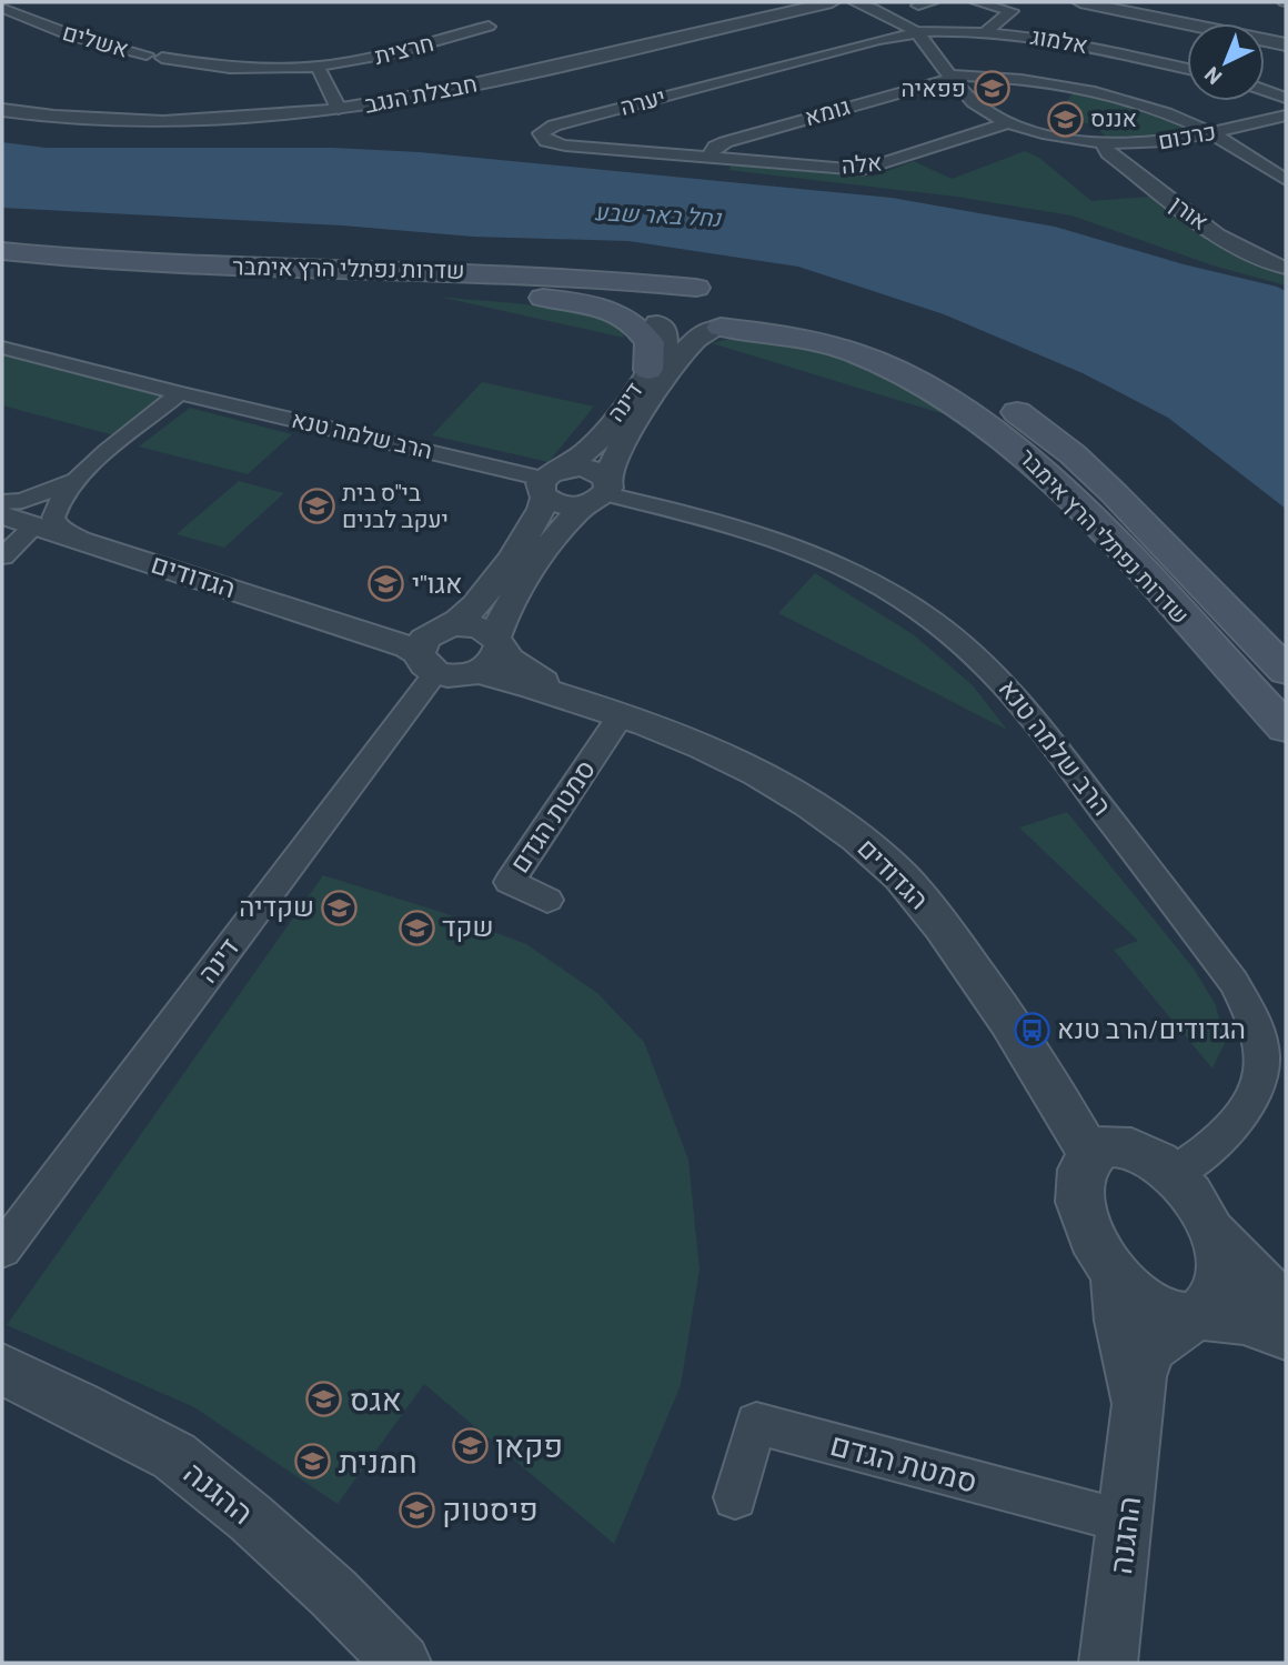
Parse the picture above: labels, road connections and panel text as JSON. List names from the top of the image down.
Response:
{
  "streets": {
    "main road": ["שדרות נפתלי הרץ אימבר"],
    "street": [
      "אשלים",
      "אלמוג",
      "חרצית",
      "חבצלת הנגב",
      "יערה",
      "גומא",
      "כרכום",
      "אלה",
      "אורן",
      "דינה",
      "הרב שלמה טנא",
      "הגדודים",
      "סמטת הגדם",
      "ההגנה"
    ]
  },
  "crossings": [
    ["אשלים", "חרצית"],
    ["אלמוג", "יערה"],
    ["אלמוג", "כרכום"],
    ["יערה", "גומא"],
    ["יערה", "כרכום"],
    ["יערה", "אלה"],
    ["גומא", "כרכום"],
    ["גומא", "אלה"],
    ["כרכום", "אלה"],
    ["כרכום", "אורן"],
    ["שדרות נפתלי הרץ אימבר", "דינה"],
    ["דינה", "הרב שלמה טנא"],
    ["דינה", "הגדודים"],
    ["הרב שלמה טנא", "הגדודים"],
    ["הרב שלמה טנא", "ההגנה"],
    ["הגדודים", "סמטת הגדם"],
    ["הגדודים", "ההגנה"],
    ["סמטת הגדם", "ההגנה"]
  ],
  "water": ["נחל באר שבע"],
  "places": {
    "school or university": [
      "פפאיה",
      "אננס",
      "בי\"ס בית יעקב לבנים",
      "אגו\"י",
      "שקדיה",
      "שקד",
      "אגס",
      "פקאן",
      "חמנית",
      "פיסטוק"
    ],
    "bus stop": ["הגדודים/הרב טנא"]
  },
  "north": "bottom left"
}
